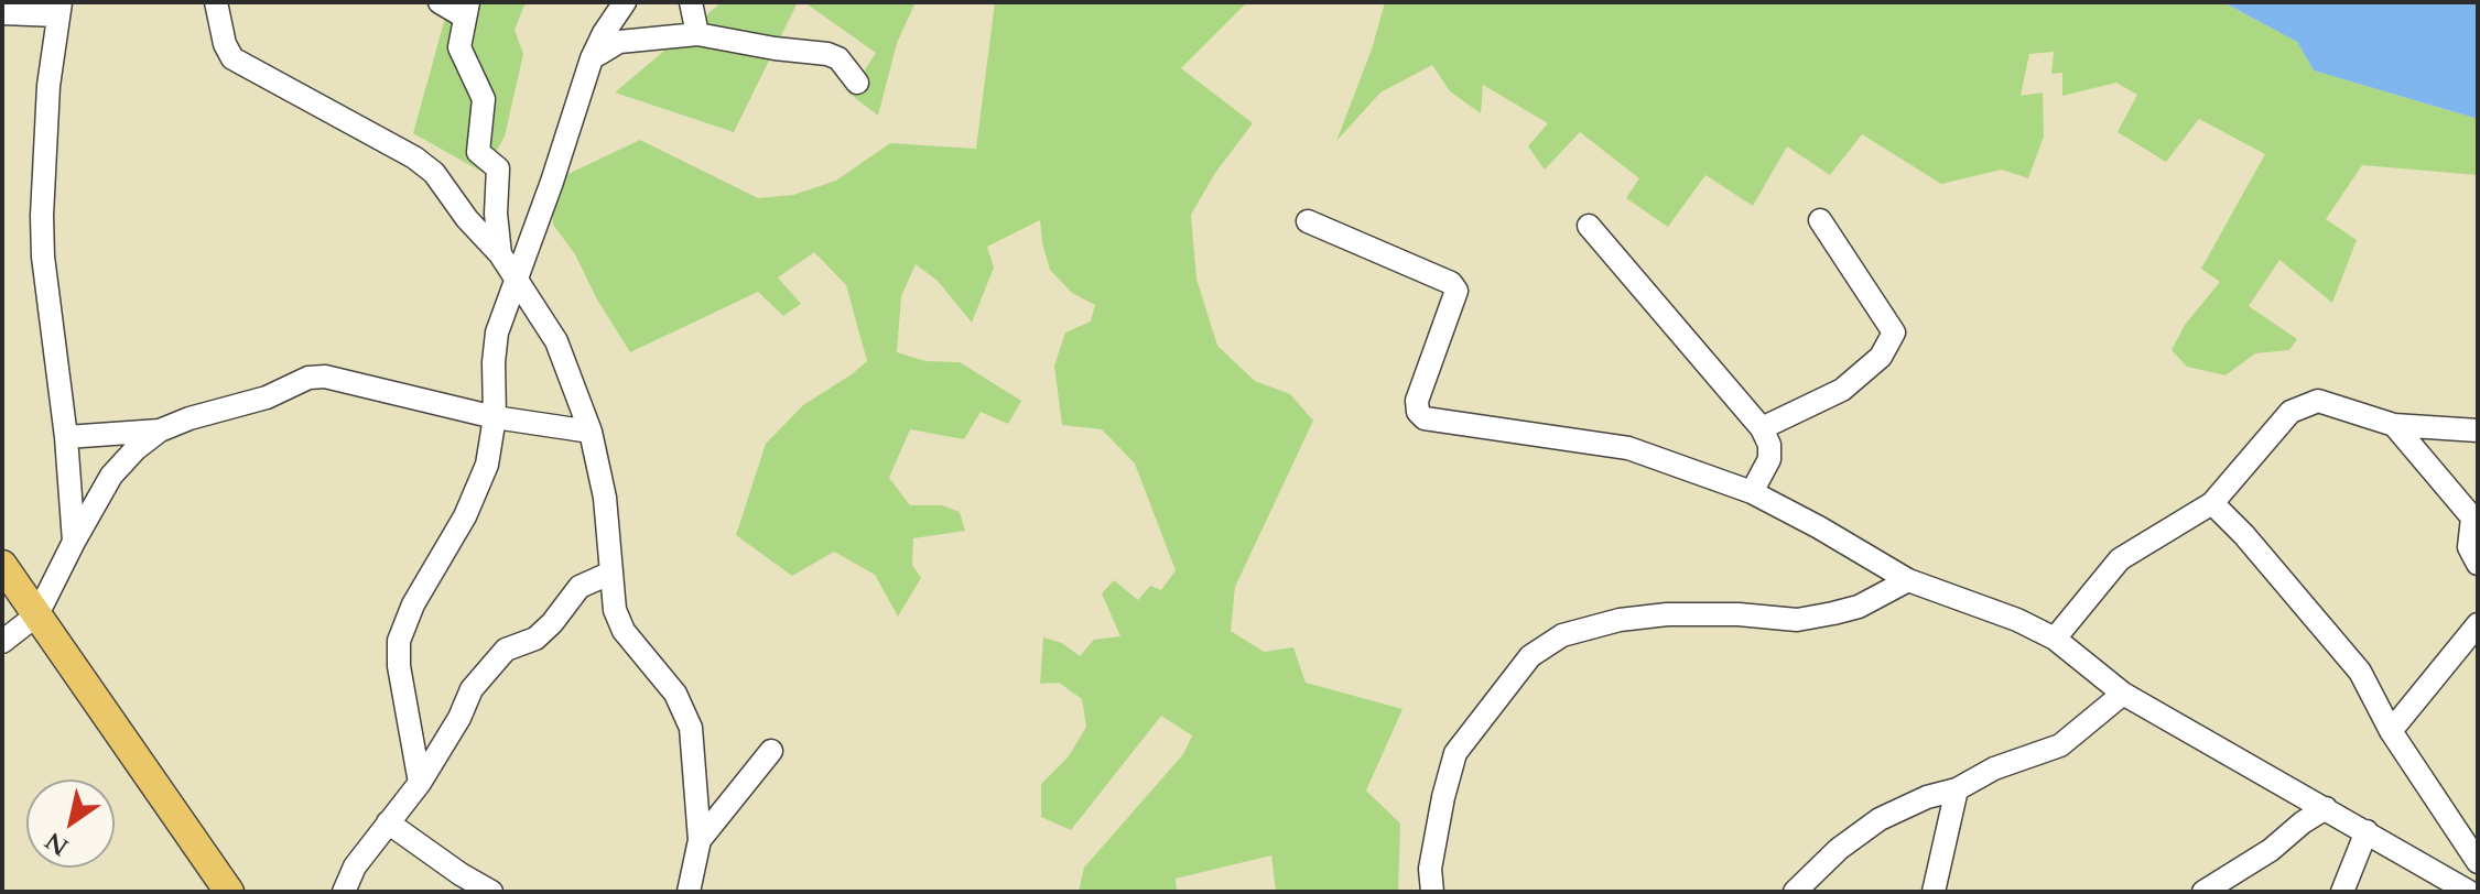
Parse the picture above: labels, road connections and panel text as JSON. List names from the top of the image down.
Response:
{
  "north": "bottom left"
}
